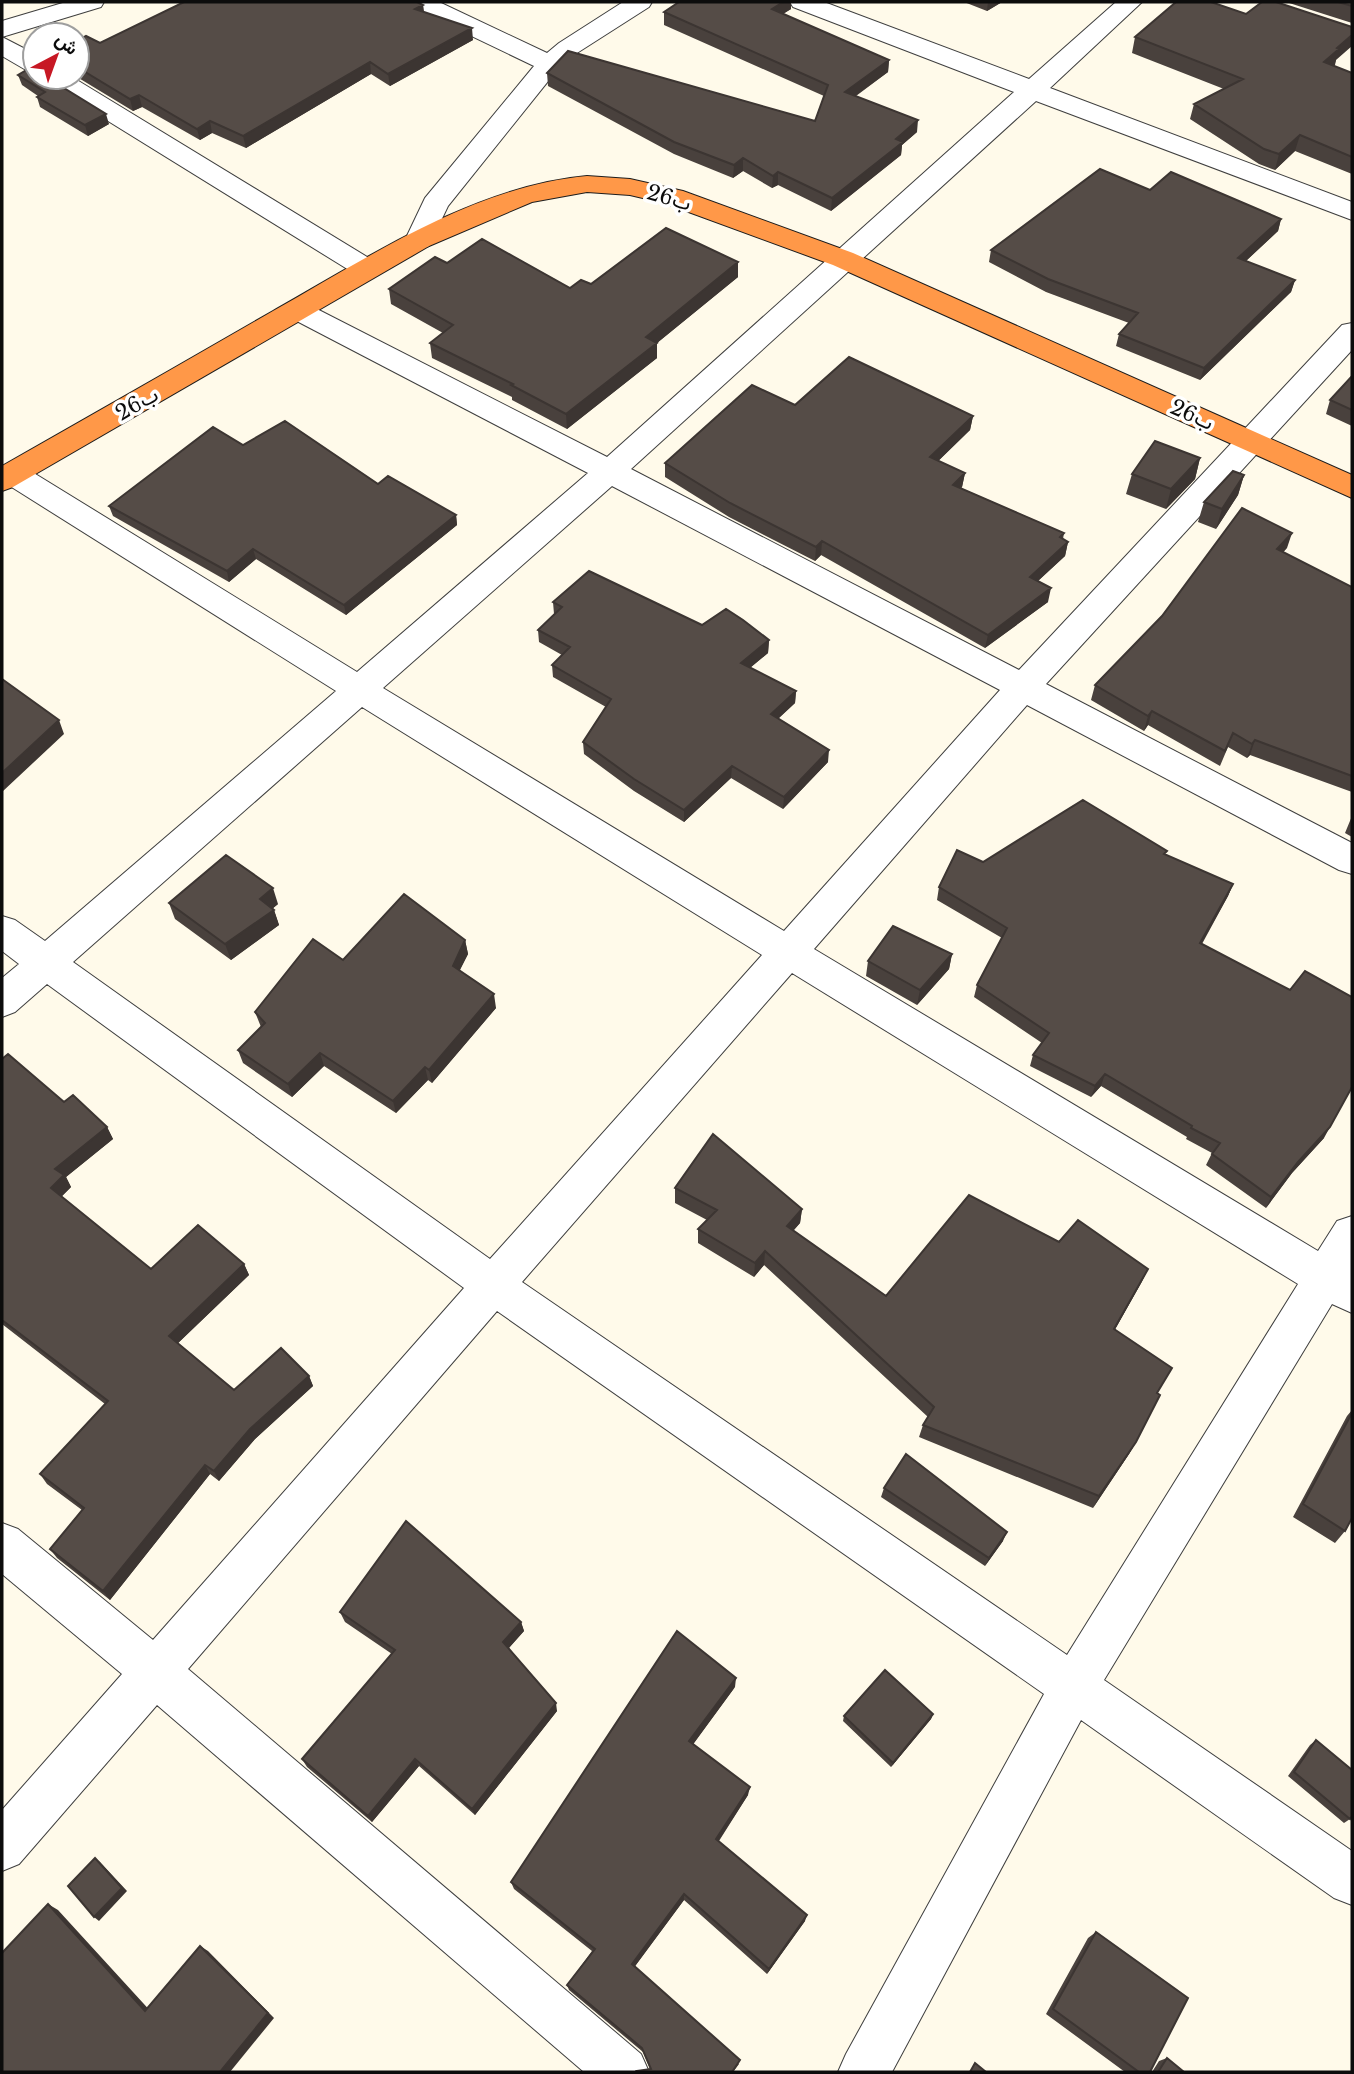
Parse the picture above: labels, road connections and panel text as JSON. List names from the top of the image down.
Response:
{
  "streets": {
    "highway": ["26ب"]
  },
  "north": "top right"
}
